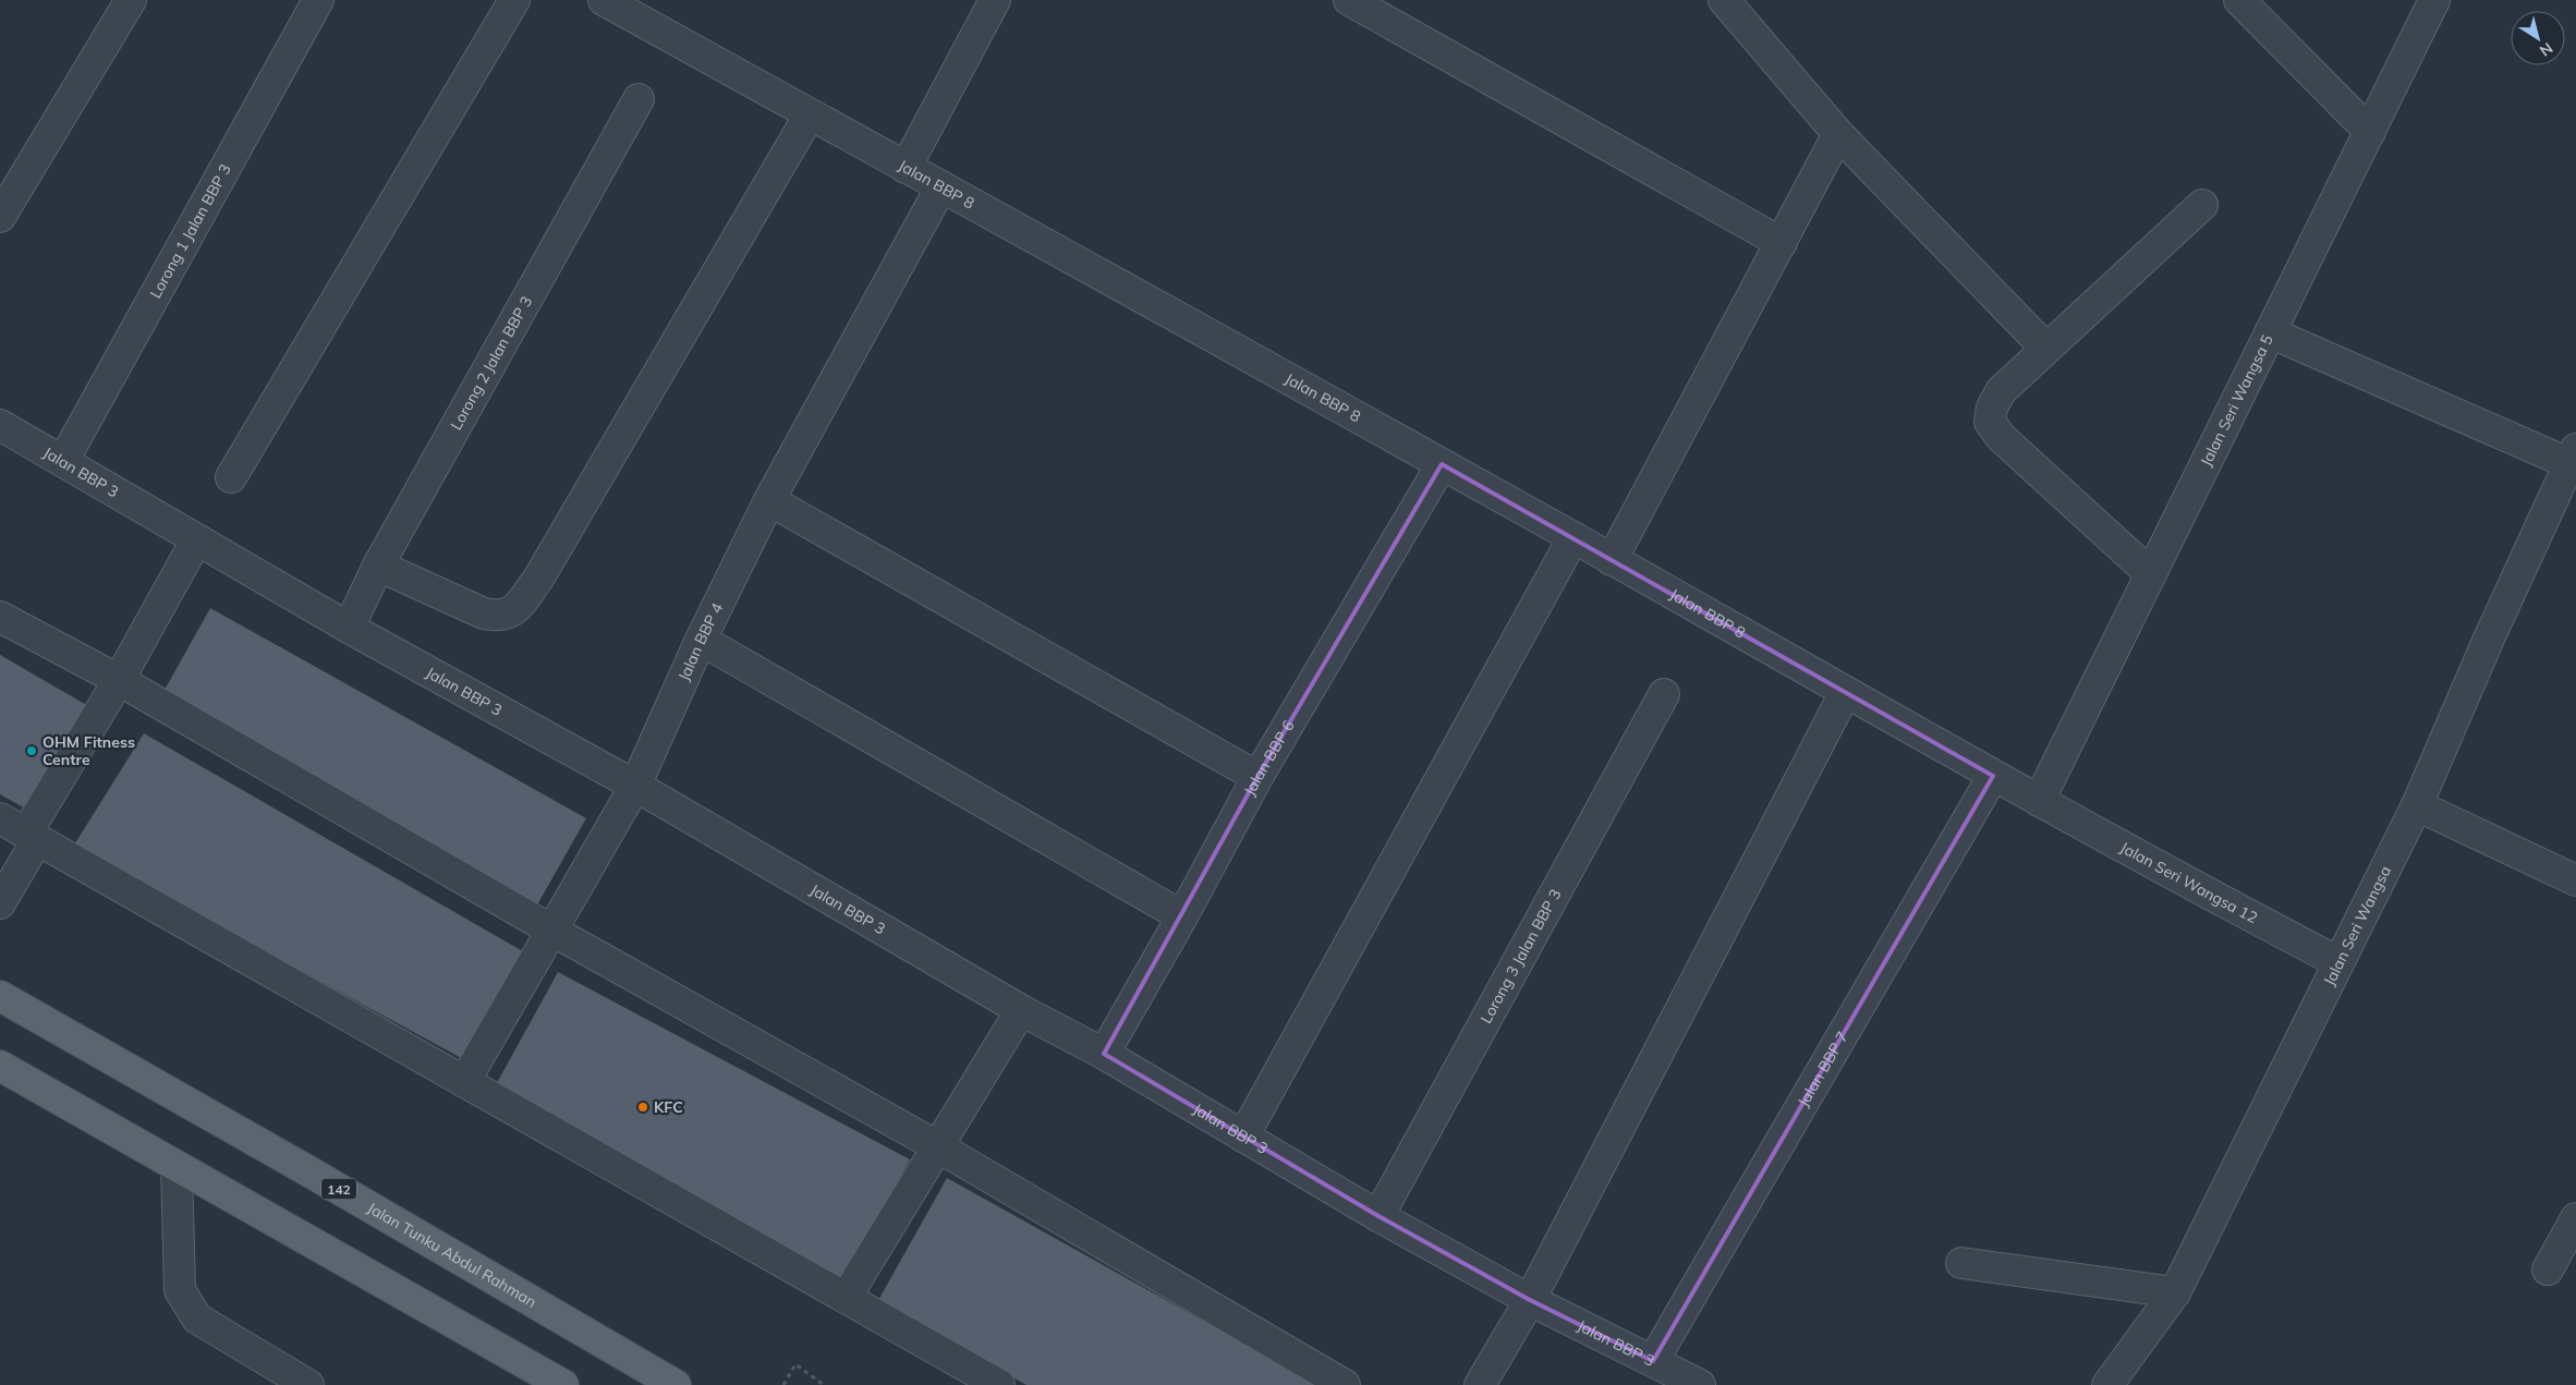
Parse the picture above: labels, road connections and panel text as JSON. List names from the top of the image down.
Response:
{
  "streets": {
    "main road": ["142", "Jalan Tunku Abdul Rahman"],
    "street": [
      "Jalan BBP 8",
      "Lorong 1 Jalan BBP 3",
      "Lorong 2 Jalan BBP 3",
      "Jalan Seri Wangsa 5",
      "Jalan BBP 3",
      "Jalan BBP 4",
      "Jalan BBP 6",
      "Jalan Seri Wangsa 12",
      "Jalan Seri Wangsa",
      "Lorong 3 Jalan BBP 3",
      "Jalan BBP 7"
    ]
  },
  "crossings": [
    ["Jalan BBP 8", "Jalan Seri Wangsa 5"],
    ["Jalan BBP 8", "Jalan BBP 4"],
    ["Jalan BBP 8", "Jalan BBP 6"],
    ["Jalan BBP 8", "Jalan Seri Wangsa 12"],
    ["Jalan BBP 8", "Jalan BBP 7"],
    ["Lorong 1 Jalan BBP 3", "Jalan BBP 3"],
    ["Lorong 2 Jalan BBP 3", "Jalan BBP 3"],
    ["Jalan Seri Wangsa 5", "Jalan Seri Wangsa 12"],
    ["Jalan BBP 3", "Jalan BBP 4"],
    ["Jalan BBP 3", "Jalan BBP 6"],
    ["Jalan BBP 3", "Lorong 3 Jalan BBP 3"],
    ["Jalan BBP 3", "Jalan BBP 7"],
    ["Jalan Seri Wangsa 12", "Jalan Seri Wangsa"]
  ],
  "places": ["OHM Fitness Centre", "KFC"],
  "north": "bottom right"
}
